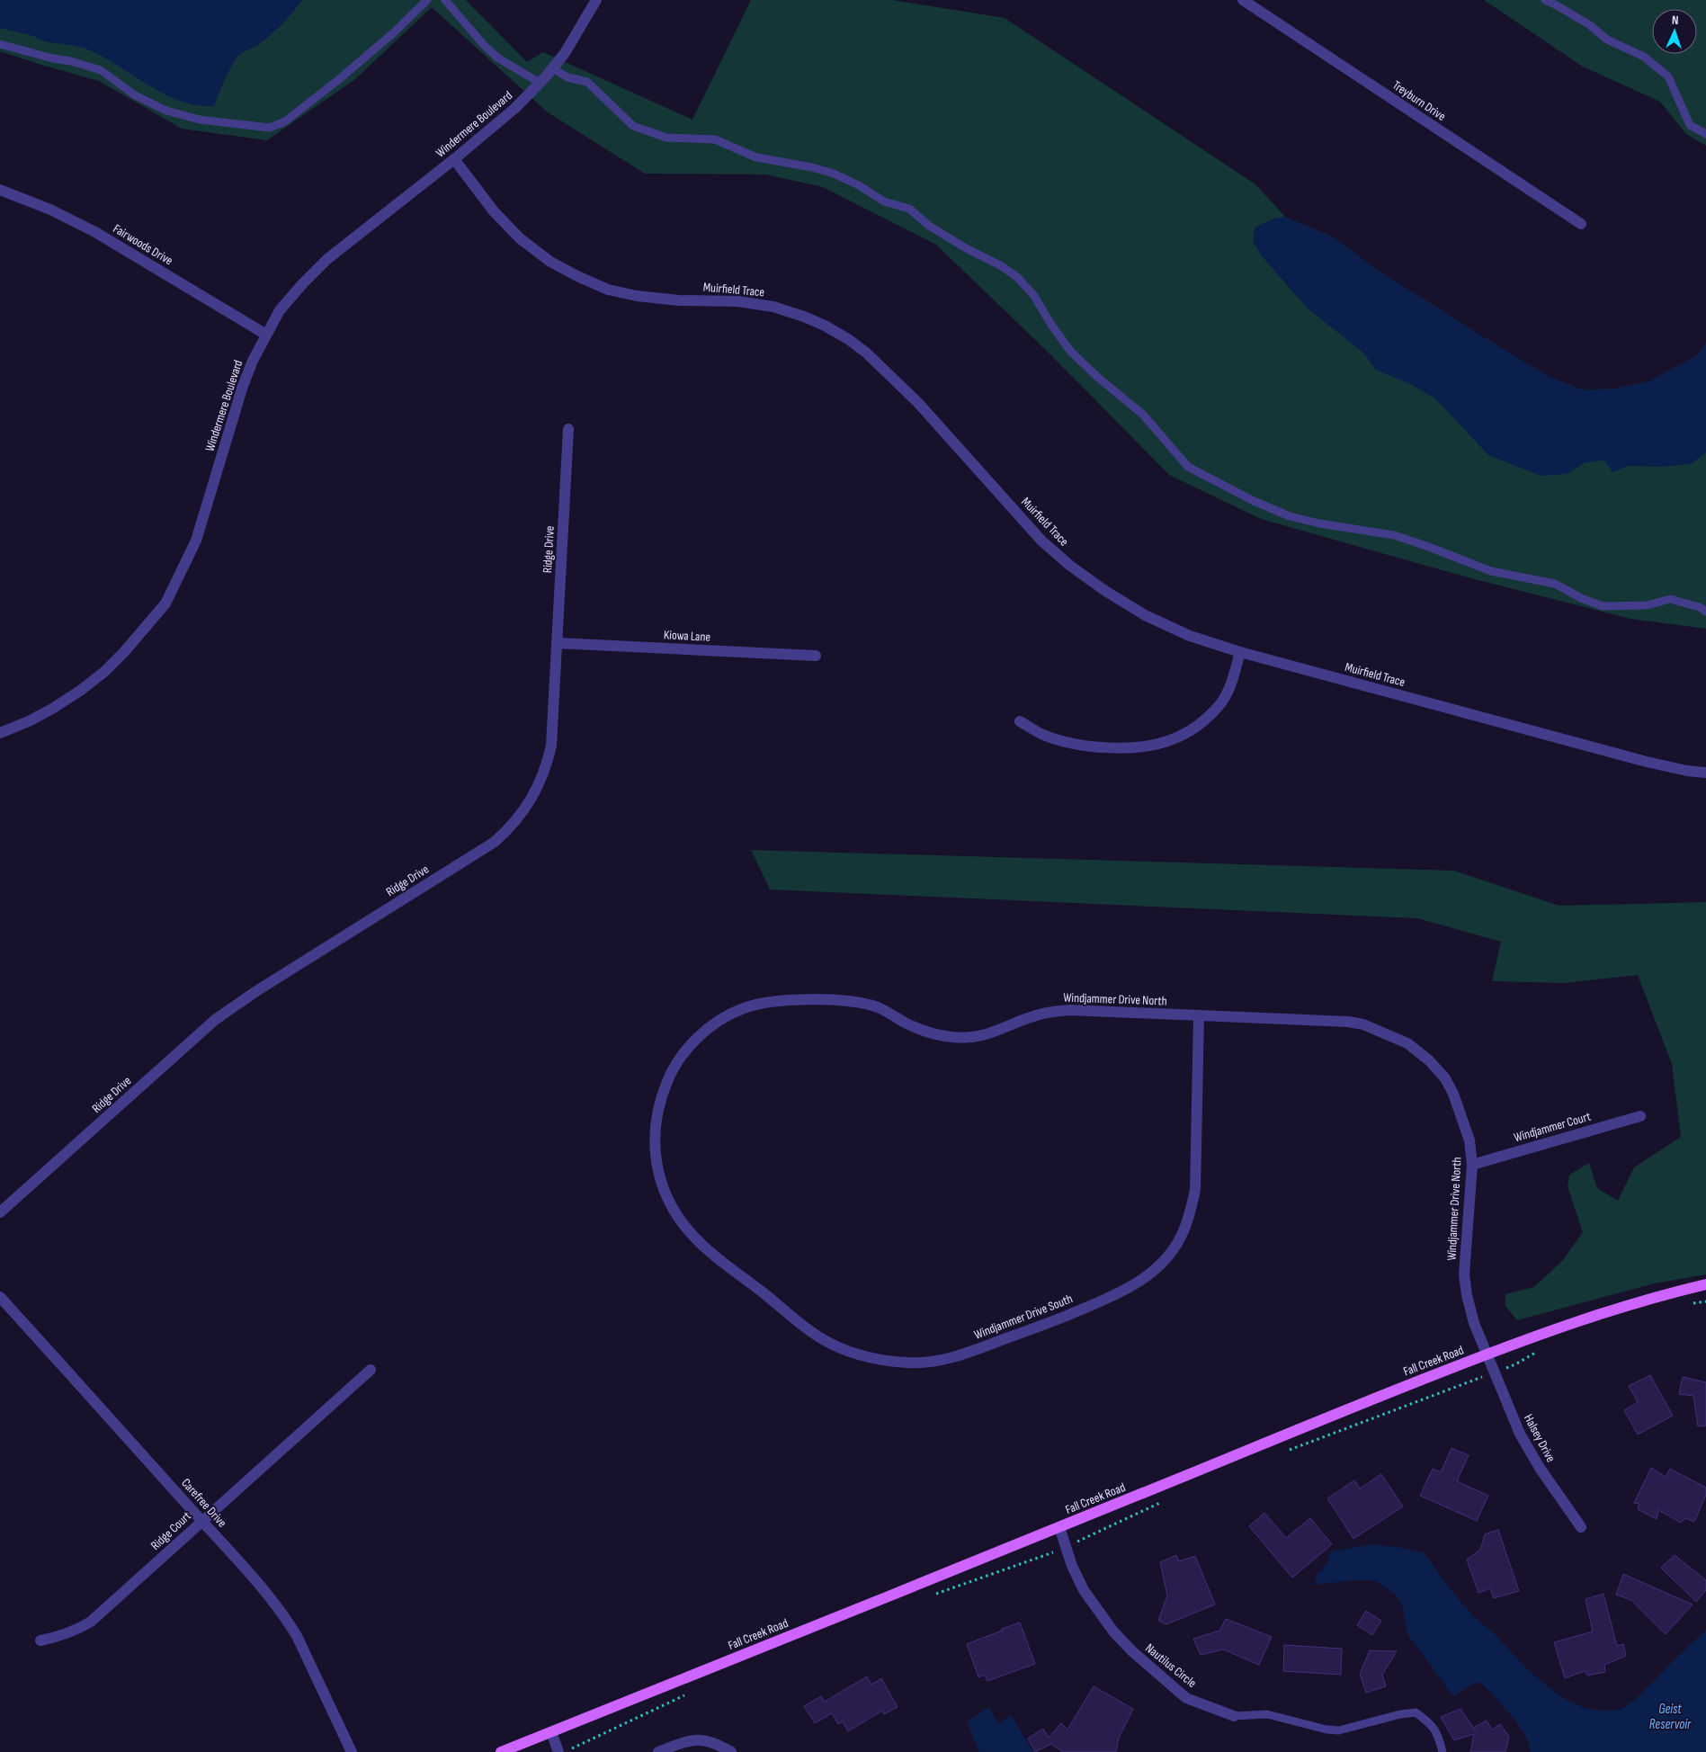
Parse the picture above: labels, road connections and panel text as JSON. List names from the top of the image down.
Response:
{
  "streets": {
    "main road": ["Fall Creek Road"],
    "street": [
      "Treyburn Drive",
      "Windermere Boulevard",
      "Fairwoods Drive",
      "Muirfield Trace",
      "Ridge Drive",
      "Kiowa Lane",
      "Windjammer Drive North",
      "Windjammer Court",
      "Windjammer Drive South",
      "Halsey Drive",
      "Carefree Drive",
      "Ridge Court",
      "Nautilus Circle"
    ]
  },
  "crossings": [
    ["Windermere Boulevard", "Fairwoods Drive"],
    ["Windermere Boulevard", "Muirfield Trace"],
    ["Ridge Drive", "Kiowa Lane"],
    ["Windjammer Drive North", "Windjammer Court"],
    ["Windjammer Drive North", "Windjammer Drive South"],
    ["Windjammer Drive North", "Fall Creek Road"],
    ["Windjammer Drive North", "Halsey Drive"],
    ["Fall Creek Road", "Halsey Drive"],
    ["Fall Creek Road", "Nautilus Circle"],
    ["Carefree Drive", "Ridge Court"]
  ],
  "water": ["Geist Reservoir"],
  "north": "top"
}
